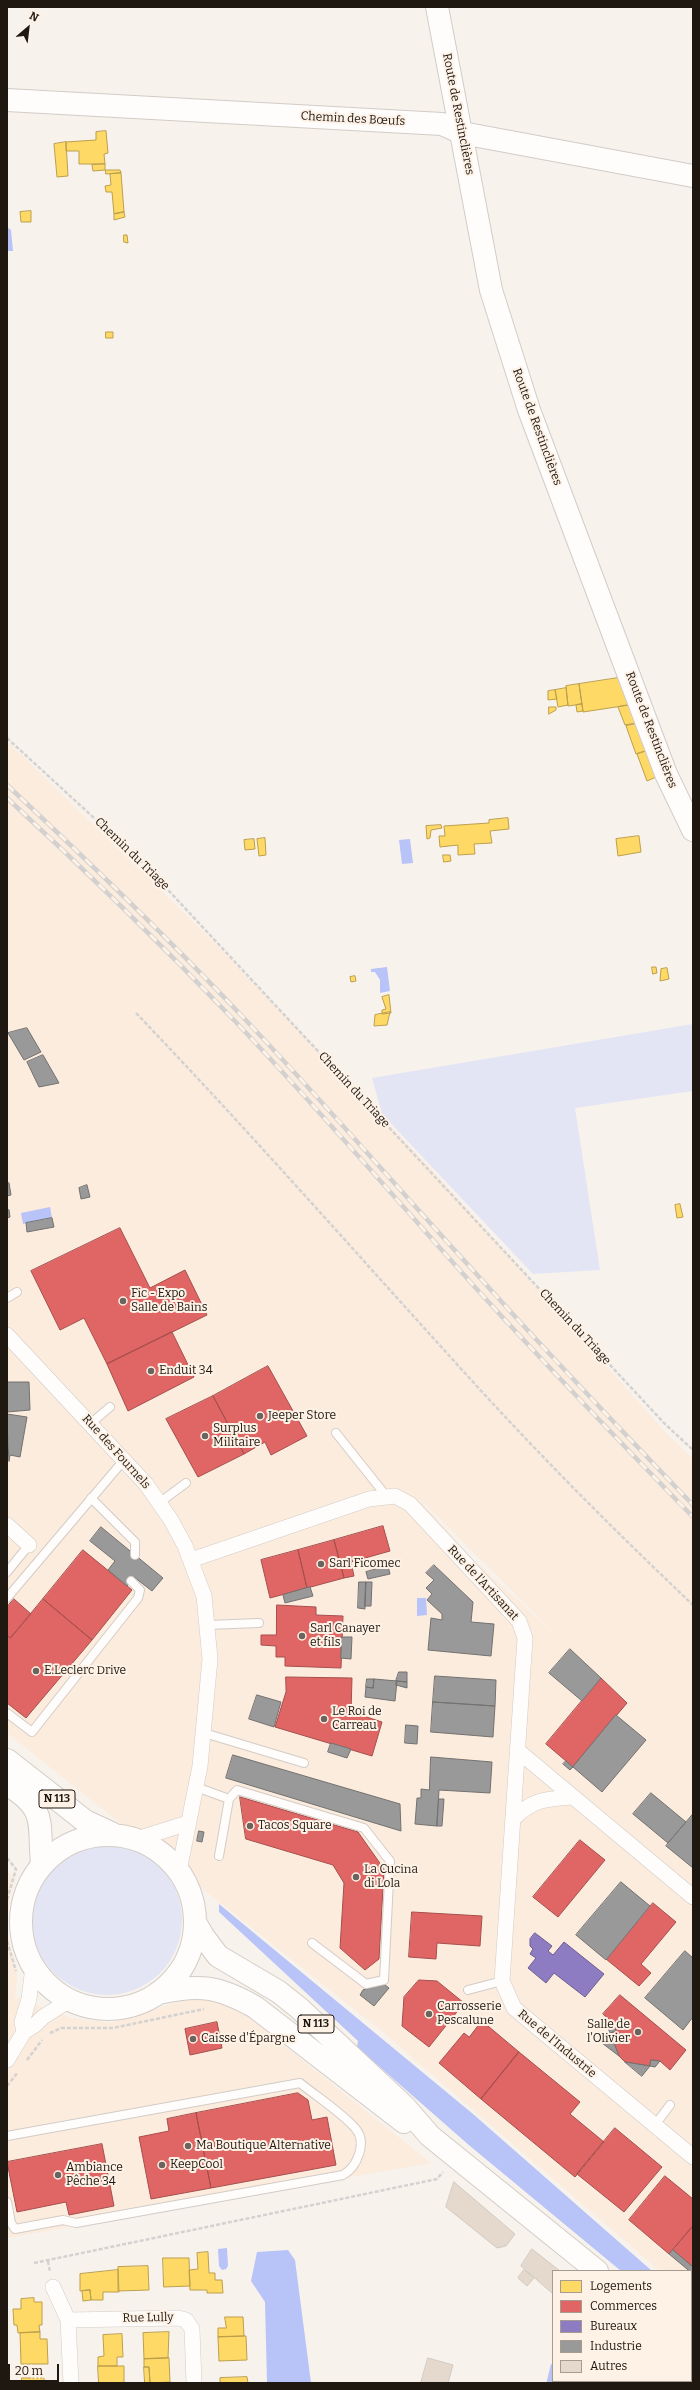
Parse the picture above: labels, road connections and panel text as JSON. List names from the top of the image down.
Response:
{
  "streets": {
    "main road": ["Route de Restinclières", "Chemin des Bœufs", "N 113"],
    "street": [
      "Rue des Fournels",
      "Rue de l'Artisanat",
      "Rue de l'Industrie",
      "Rue Lully"
    ],
    "path": ["Chemin du Triage"]
  },
  "crossings": [
    ["Route de Restinclières", "Chemin des Bœufs"],
    ["Rue des Fournels", "Rue de l'Artisanat"],
    ["Rue de l'Artisanat", "Rue de l'Industrie"]
  ],
  "places": [
    "Fic - Expo Salle de Bains",
    "Enduit 34",
    "Jeeper Store",
    "Surplus Militaire",
    "Sarl Ficomec",
    "Sarl Canayer et fils",
    "E.Leclerc Drive",
    "Le Roi de Carreau",
    "Tacos Square",
    "La Cucina di Lola",
    "Carrosserie Pescalune",
    "Salle de l'Olivier",
    "Caisse d'Épargne",
    "Ma Boutique Alternative",
    "KeepCool",
    "Ambiance Pêche 34"
  ],
  "legend": [
    "Logements",
    "Commerces",
    "Bureaux",
    "Industrie",
    "Autres"
  ],
  "scale_bar": "20 m",
  "north": "top right"
}
